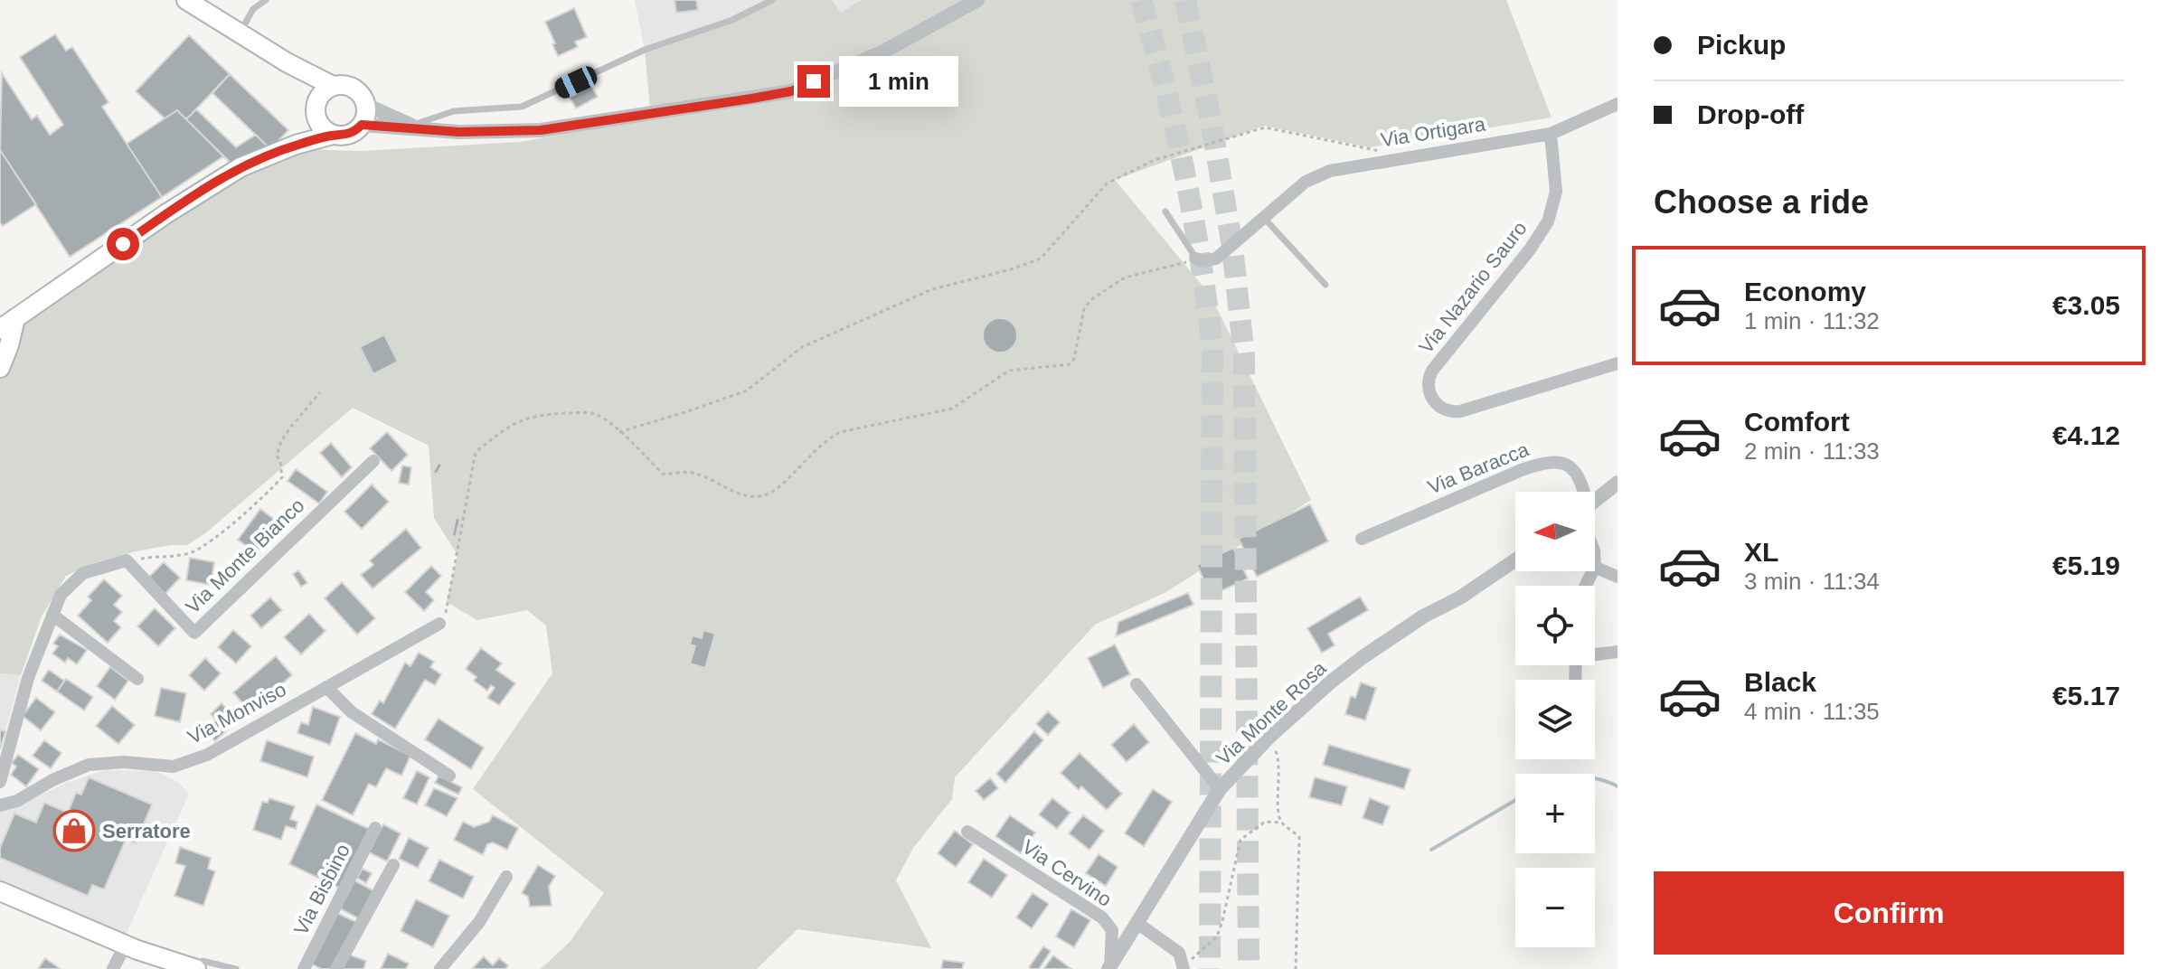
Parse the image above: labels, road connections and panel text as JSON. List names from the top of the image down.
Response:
{
  "streets": {
    "street": [
      "Via Ortigara",
      "Via Nazario Sauro",
      "Via Baracca",
      "Via Monte Bianco",
      "Via Monviso",
      "Via Monte Rosa",
      "Via Cervino",
      "Via Bisbino"
    ]
  },
  "crossings": [
    ["Via Ortigara", "Via Nazario Sauro"],
    ["Via Monte Rosa", "Via Cervino"]
  ],
  "places": {
    "shop": ["Serratore"]
  },
  "north": "left",
  "page": {
    "banner": ["Pickup", "Drop-off"],
    "bubble": "1 min",
    "heading": "Choose a ride",
    "list": [
      {
        "name": "Economy",
        "note": "1 min · 11:32",
        "value": "€3.05"
      },
      {
        "name": "Comfort",
        "note": "2 min · 11:33",
        "value": "€4.12"
      },
      {
        "name": "XL",
        "note": "3 min · 11:34",
        "value": "€5.19"
      },
      {
        "name": "Black",
        "note": "4 min · 11:35",
        "value": "€5.17"
      }
    ],
    "map_buttons": ["+", "−"],
    "buttons": "Confirm"
  }
}
